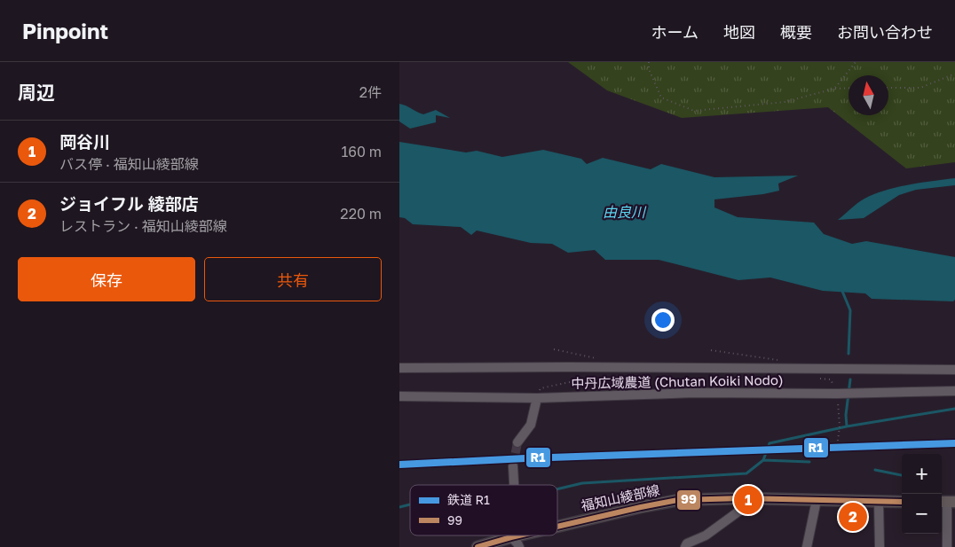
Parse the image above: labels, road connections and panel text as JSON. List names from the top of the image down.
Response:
{
  "streets": {
    "main road": ["福知山綾部線"],
    "street": ["中丹広域農道 (Chutan Koiki Nodo)"]
  },
  "water": ["由良川"],
  "lines": ["rail line R1", "transit line 99"],
  "legend": ["鉄道 R1", "99"],
  "north": "top",
  "page": {
    "header": "Pinpoint",
    "nav": [
      "ホーム",
      "地図",
      "概要",
      "お問い合わせ"
    ],
    "heading": ["周辺", "2件"],
    "list": [
      {
        "mark": "1",
        "name": "岡谷川",
        "note": "バス停 · 福知山綾部線",
        "value": "160 m"
      },
      {
        "mark": "2",
        "name": "ジョイフル 綾部店",
        "note": "レストラン · 福知山綾部線",
        "value": "220 m"
      }
    ],
    "buttons": ["保存", "共有"],
    "map_buttons": ["+", "−"],
    "pins": ["1", "2"]
  }
}
